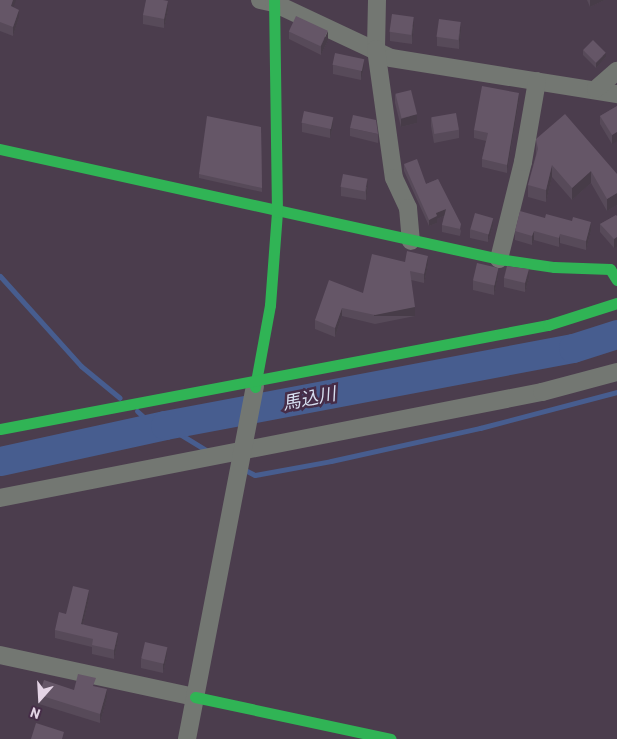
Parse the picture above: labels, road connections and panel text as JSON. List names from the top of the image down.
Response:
{
  "water": ["馬込川"],
  "north": "bottom"
}
